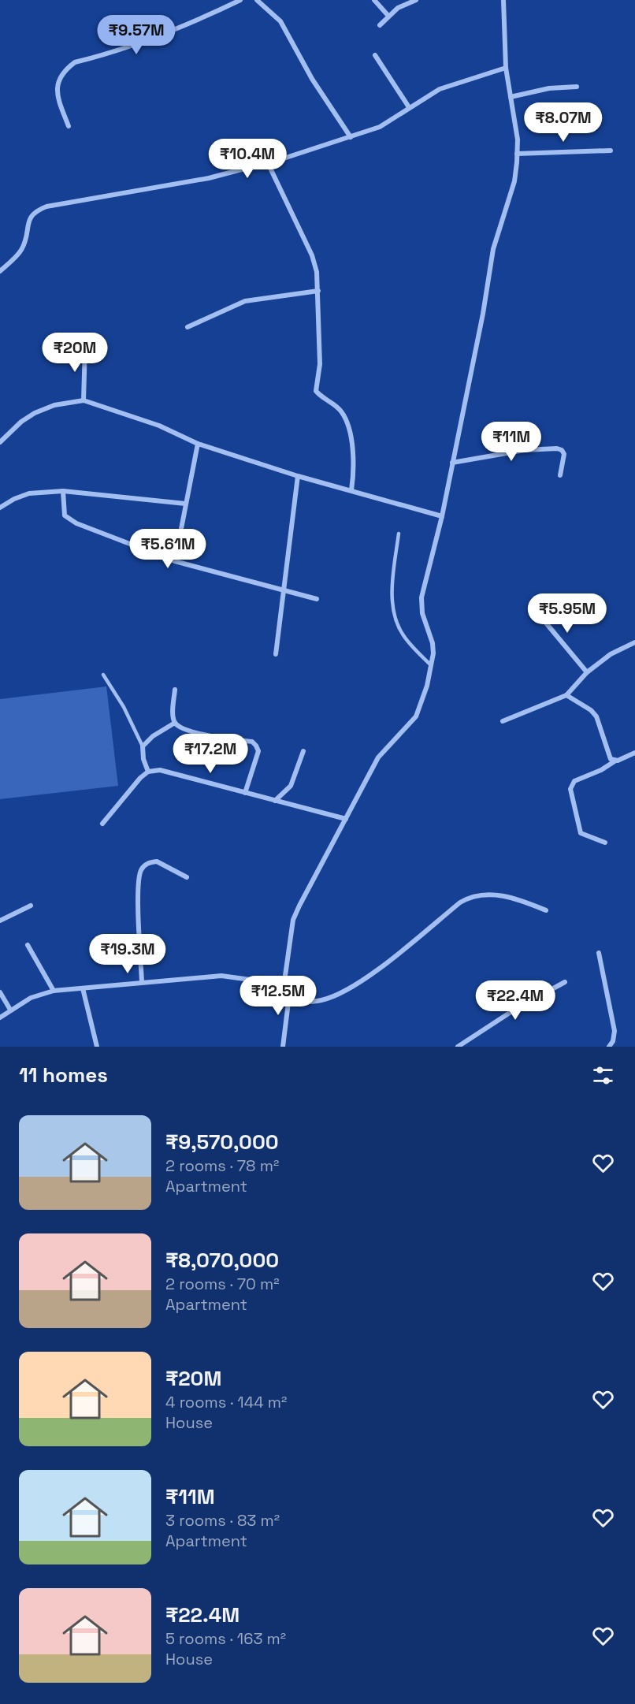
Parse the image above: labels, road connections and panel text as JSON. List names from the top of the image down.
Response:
{
  "page": {
    "price": [
      "₹9.57M",
      "₹8.07M",
      "₹10.4M",
      "₹20M",
      "₹11M",
      "₹5.61M",
      "₹5.95M",
      "₹17.2M",
      "₹19.3M",
      "₹12.5M",
      "₹22.4M"
    ],
    "heading": "11 homes",
    "list": [
      {
        "name": "₹9,570,000",
        "note": "2 rooms · 78 m² · Apartment"
      },
      {
        "name": "₹8,070,000",
        "note": "2 rooms · 70 m² · Apartment"
      },
      {
        "name": "₹20M",
        "note": "4 rooms · 144 m² · House"
      },
      {
        "name": "₹11M",
        "note": "3 rooms · 83 m² · Apartment"
      },
      {
        "name": "₹22.4M",
        "note": "5 rooms · 163 m² · House"
      }
    ]
  }
}
